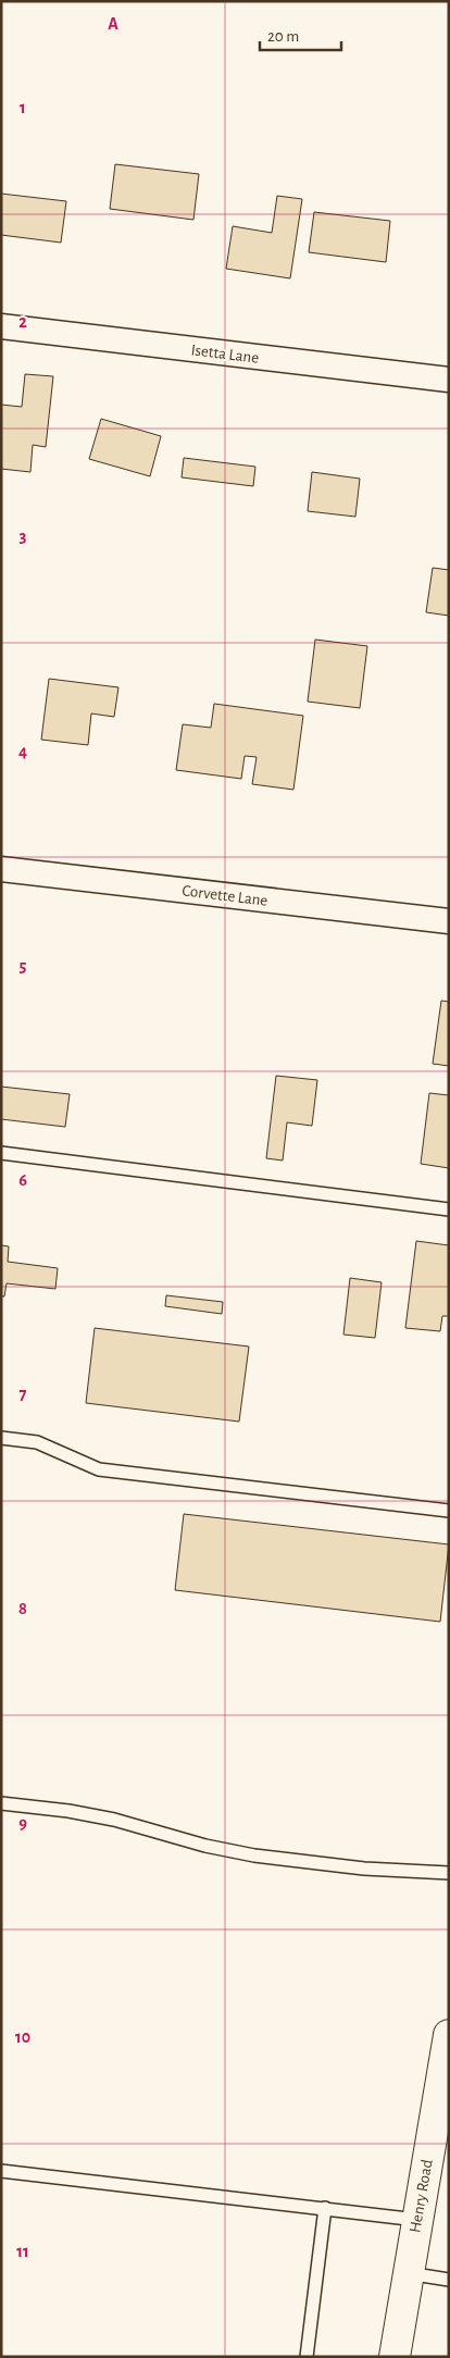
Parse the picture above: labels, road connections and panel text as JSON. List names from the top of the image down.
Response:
{
  "streets": {
    "street": ["Isetta Lane", "Corvette Lane", "Henry Road"]
  },
  "scale_bar": "20 m",
  "grid": {
    "columns": ["A"],
    "rows": [
      "1",
      "2",
      "3",
      "4",
      "5",
      "6",
      "7",
      "8",
      "9",
      "10",
      "11"
    ]
  }
}
